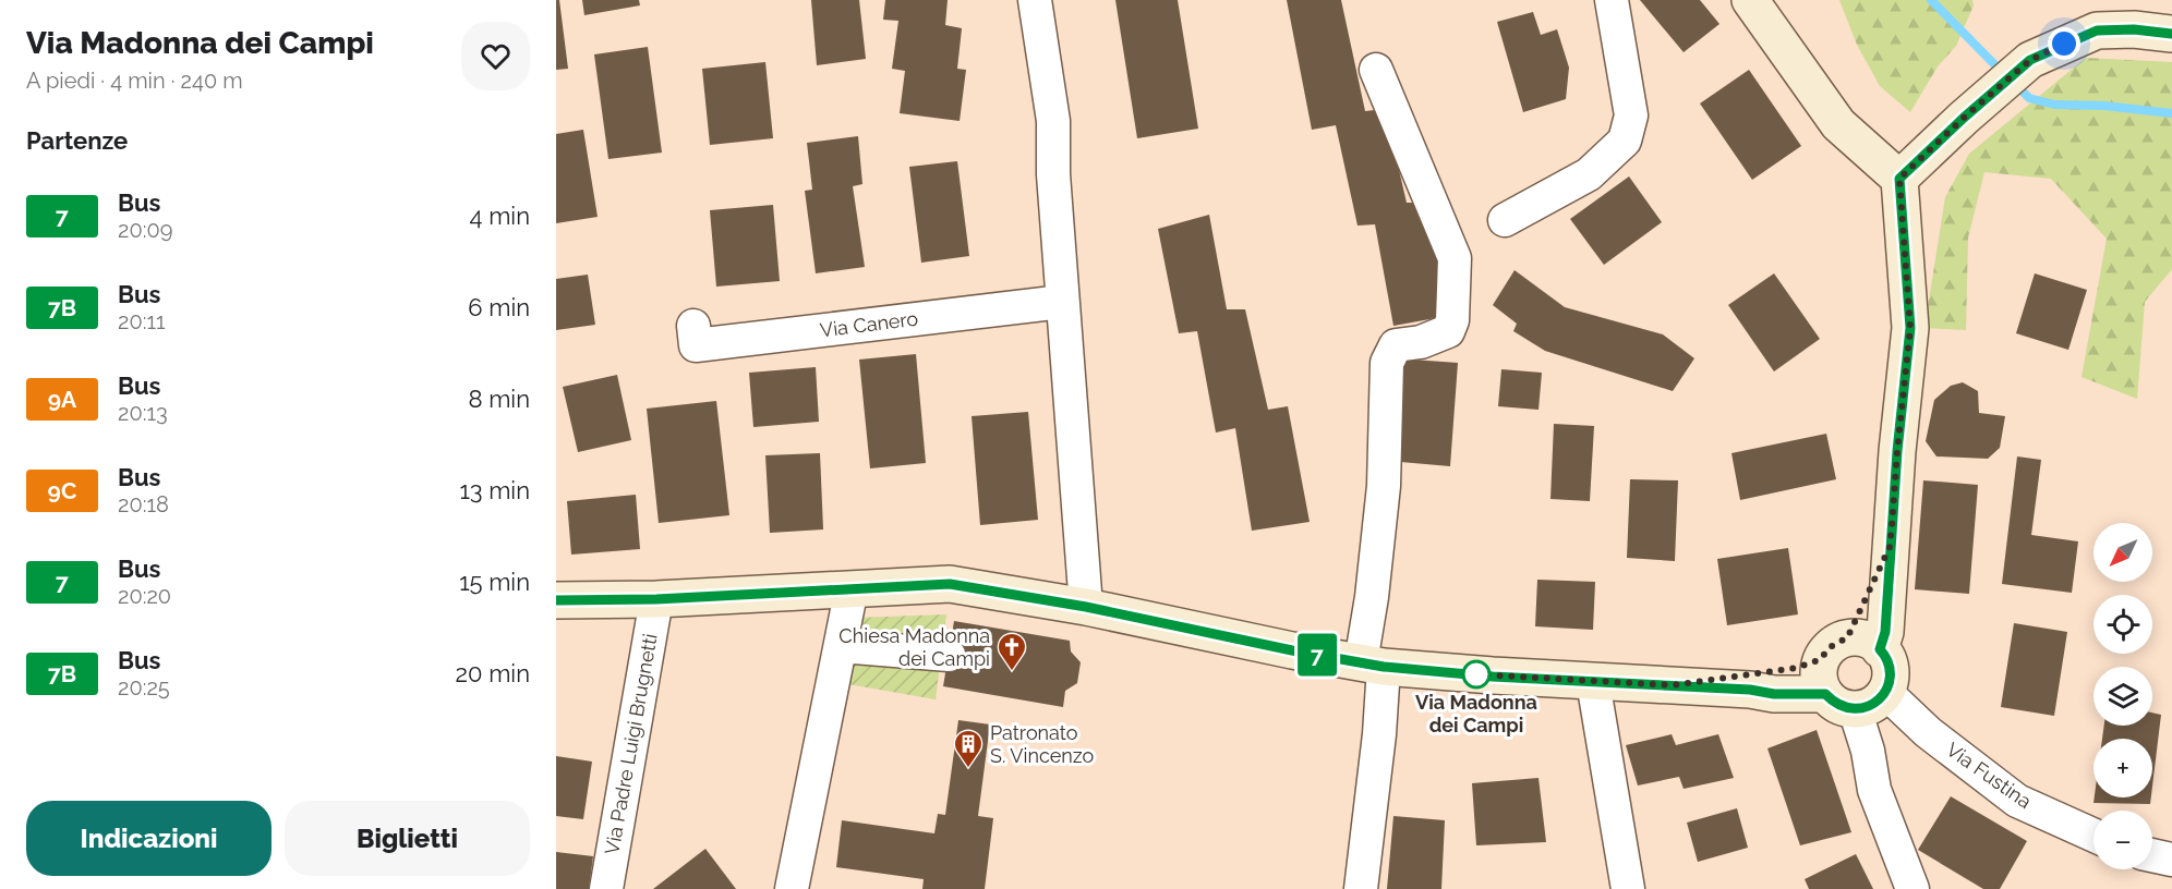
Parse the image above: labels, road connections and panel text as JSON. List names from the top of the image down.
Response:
{
  "streets": {
    "street": ["Via Canero", "Via Padre Luigi Brugnetti", "Via Fustina"]
  },
  "places": {
    "church": ["Chiesa Madonna dei Campi"],
    "other": ["Via Madonna dei Campi"],
    "building": ["Patronato S. Vincenzo"]
  },
  "lines": ["bus line 7"],
  "north": "bottom left",
  "page": {
    "heading": [
      ["Via Madonna dei Campi", "A piedi · 4 min · 240 m"],
      "Partenze"
    ],
    "on_map": "7",
    "list": [
      {
        "mark": "7",
        "name": "Bus",
        "note": "20:09",
        "value": "4 min"
      },
      {
        "mark": "7B",
        "name": "Bus",
        "note": "20:11",
        "value": "6 min"
      },
      {
        "mark": "9A",
        "name": "Bus",
        "note": "20:13",
        "value": "8 min"
      },
      {
        "mark": "9C",
        "name": "Bus",
        "note": "20:18",
        "value": "13 min"
      },
      {
        "mark": "7",
        "name": "Bus",
        "note": "20:20",
        "value": "15 min"
      },
      {
        "mark": "7B",
        "name": "Bus",
        "note": "20:25",
        "value": "20 min"
      }
    ],
    "map_buttons": ["+", "−"],
    "buttons": ["Indicazioni", "Biglietti"]
  }
}
